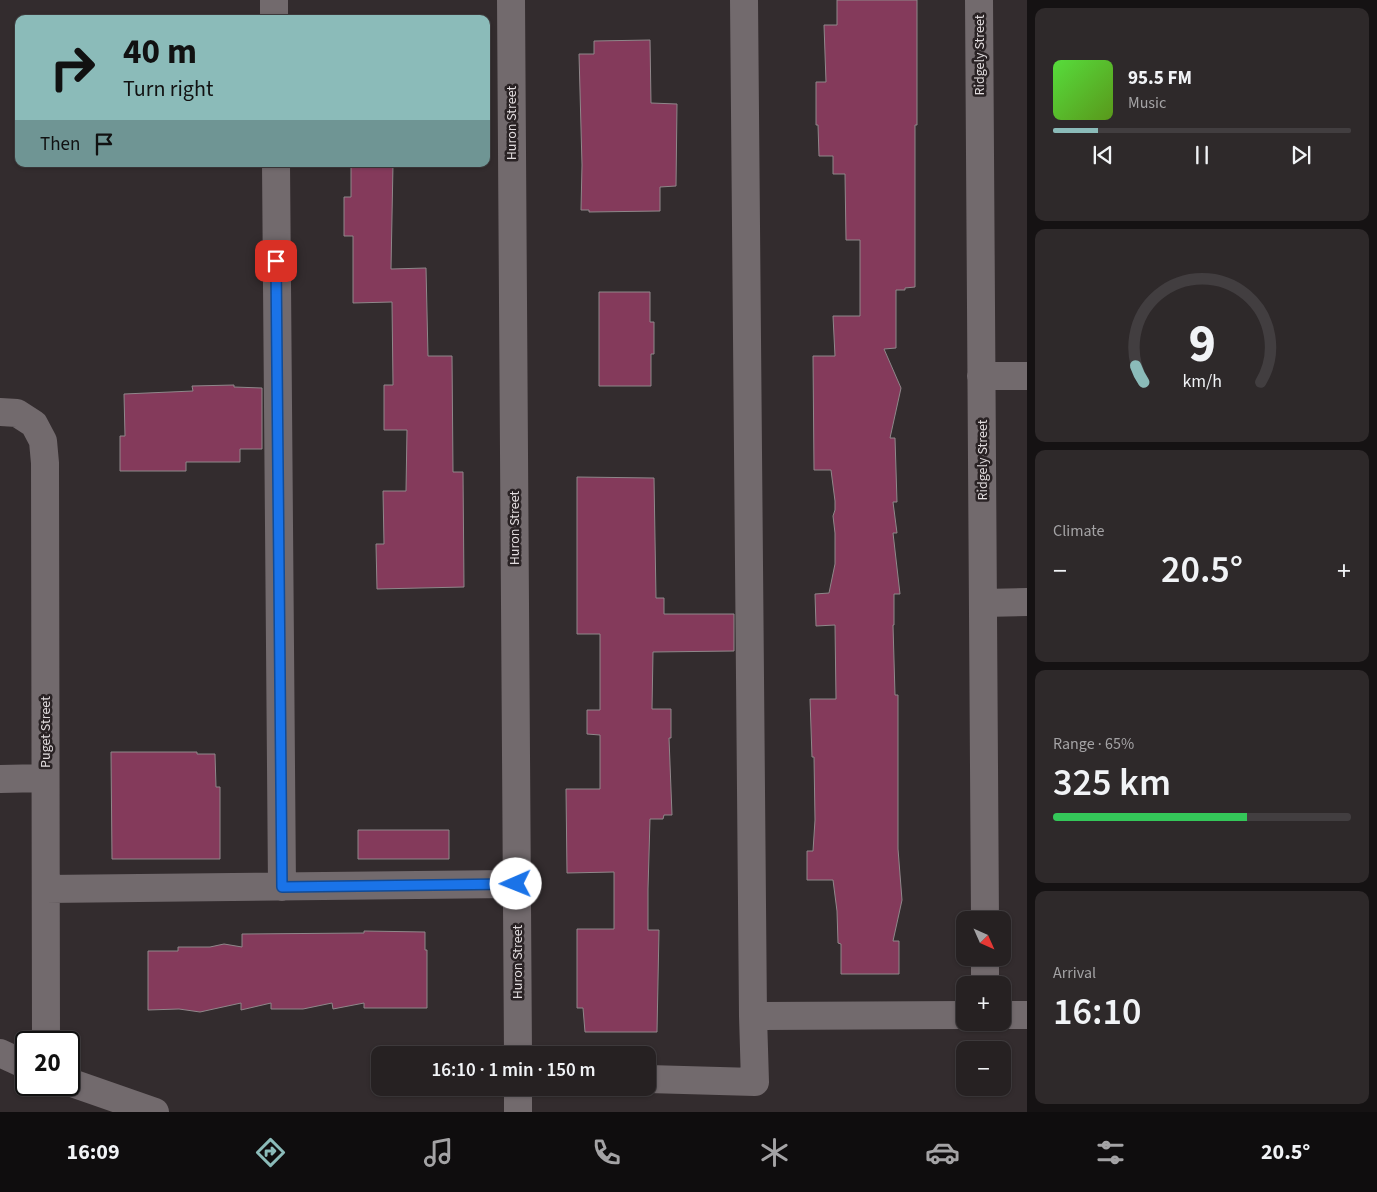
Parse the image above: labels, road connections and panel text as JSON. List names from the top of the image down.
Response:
{
  "streets": {
    "street": ["Ridgely Street", "Huron Street", "Puget Street"]
  },
  "north": "bottom right",
  "page": {
    "turn": ["40 m", "Turn right"],
    "song": ["95.5 FM", "Music"],
    "then": "Then",
    "tile": [
      "Climate",
      ["Range · 65%", "325 km"],
      ["Arrival", "16:10"]
    ],
    "heat": ["−", "20.5°", "+"],
    "map_buttons": ["+", "−"],
    "limit": "20",
    "trip": "16:10 · 1 min · 150 m",
    "tabs": ["16:09", "20.5°"],
    "gauge": ["9", "km/h"]
  }
}
